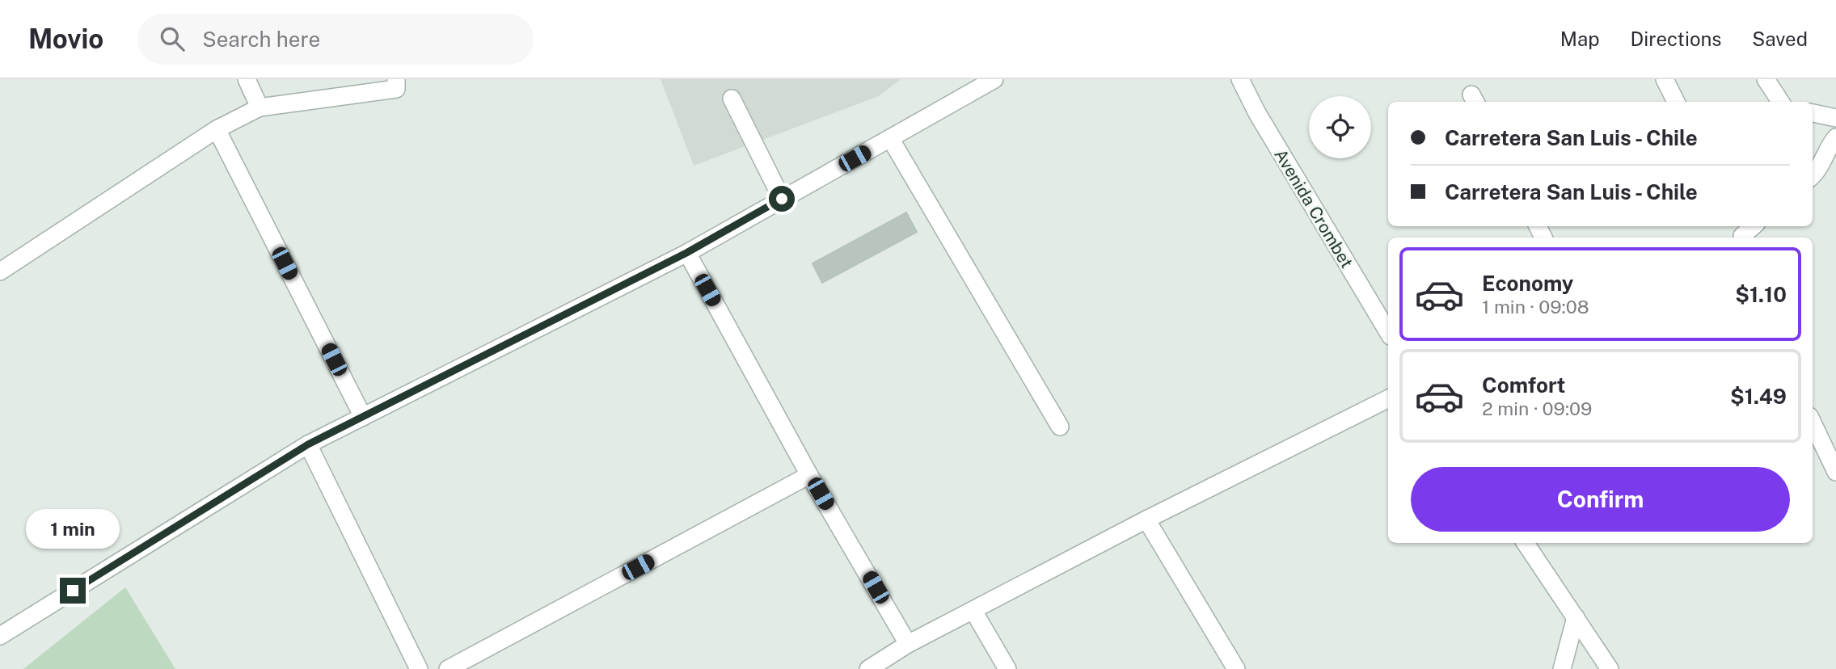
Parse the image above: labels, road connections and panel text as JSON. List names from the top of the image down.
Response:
{
  "streets": {
    "street": ["Avenida Crombet"]
  },
  "page": {
    "header": "Movio",
    "search": "Search here",
    "nav": ["Map", "Directions", "Saved"],
    "banner": ["Carretera San Luis - Chile", "Carretera San Luis - Chile"],
    "list": [
      {
        "name": "Economy",
        "note": "1 min · 09:08",
        "value": "$1.10"
      },
      {
        "name": "Comfort",
        "note": "2 min · 09:09",
        "value": "$1.49"
      }
    ],
    "buttons": "Confirm",
    "bubble": "1 min"
  }
}
